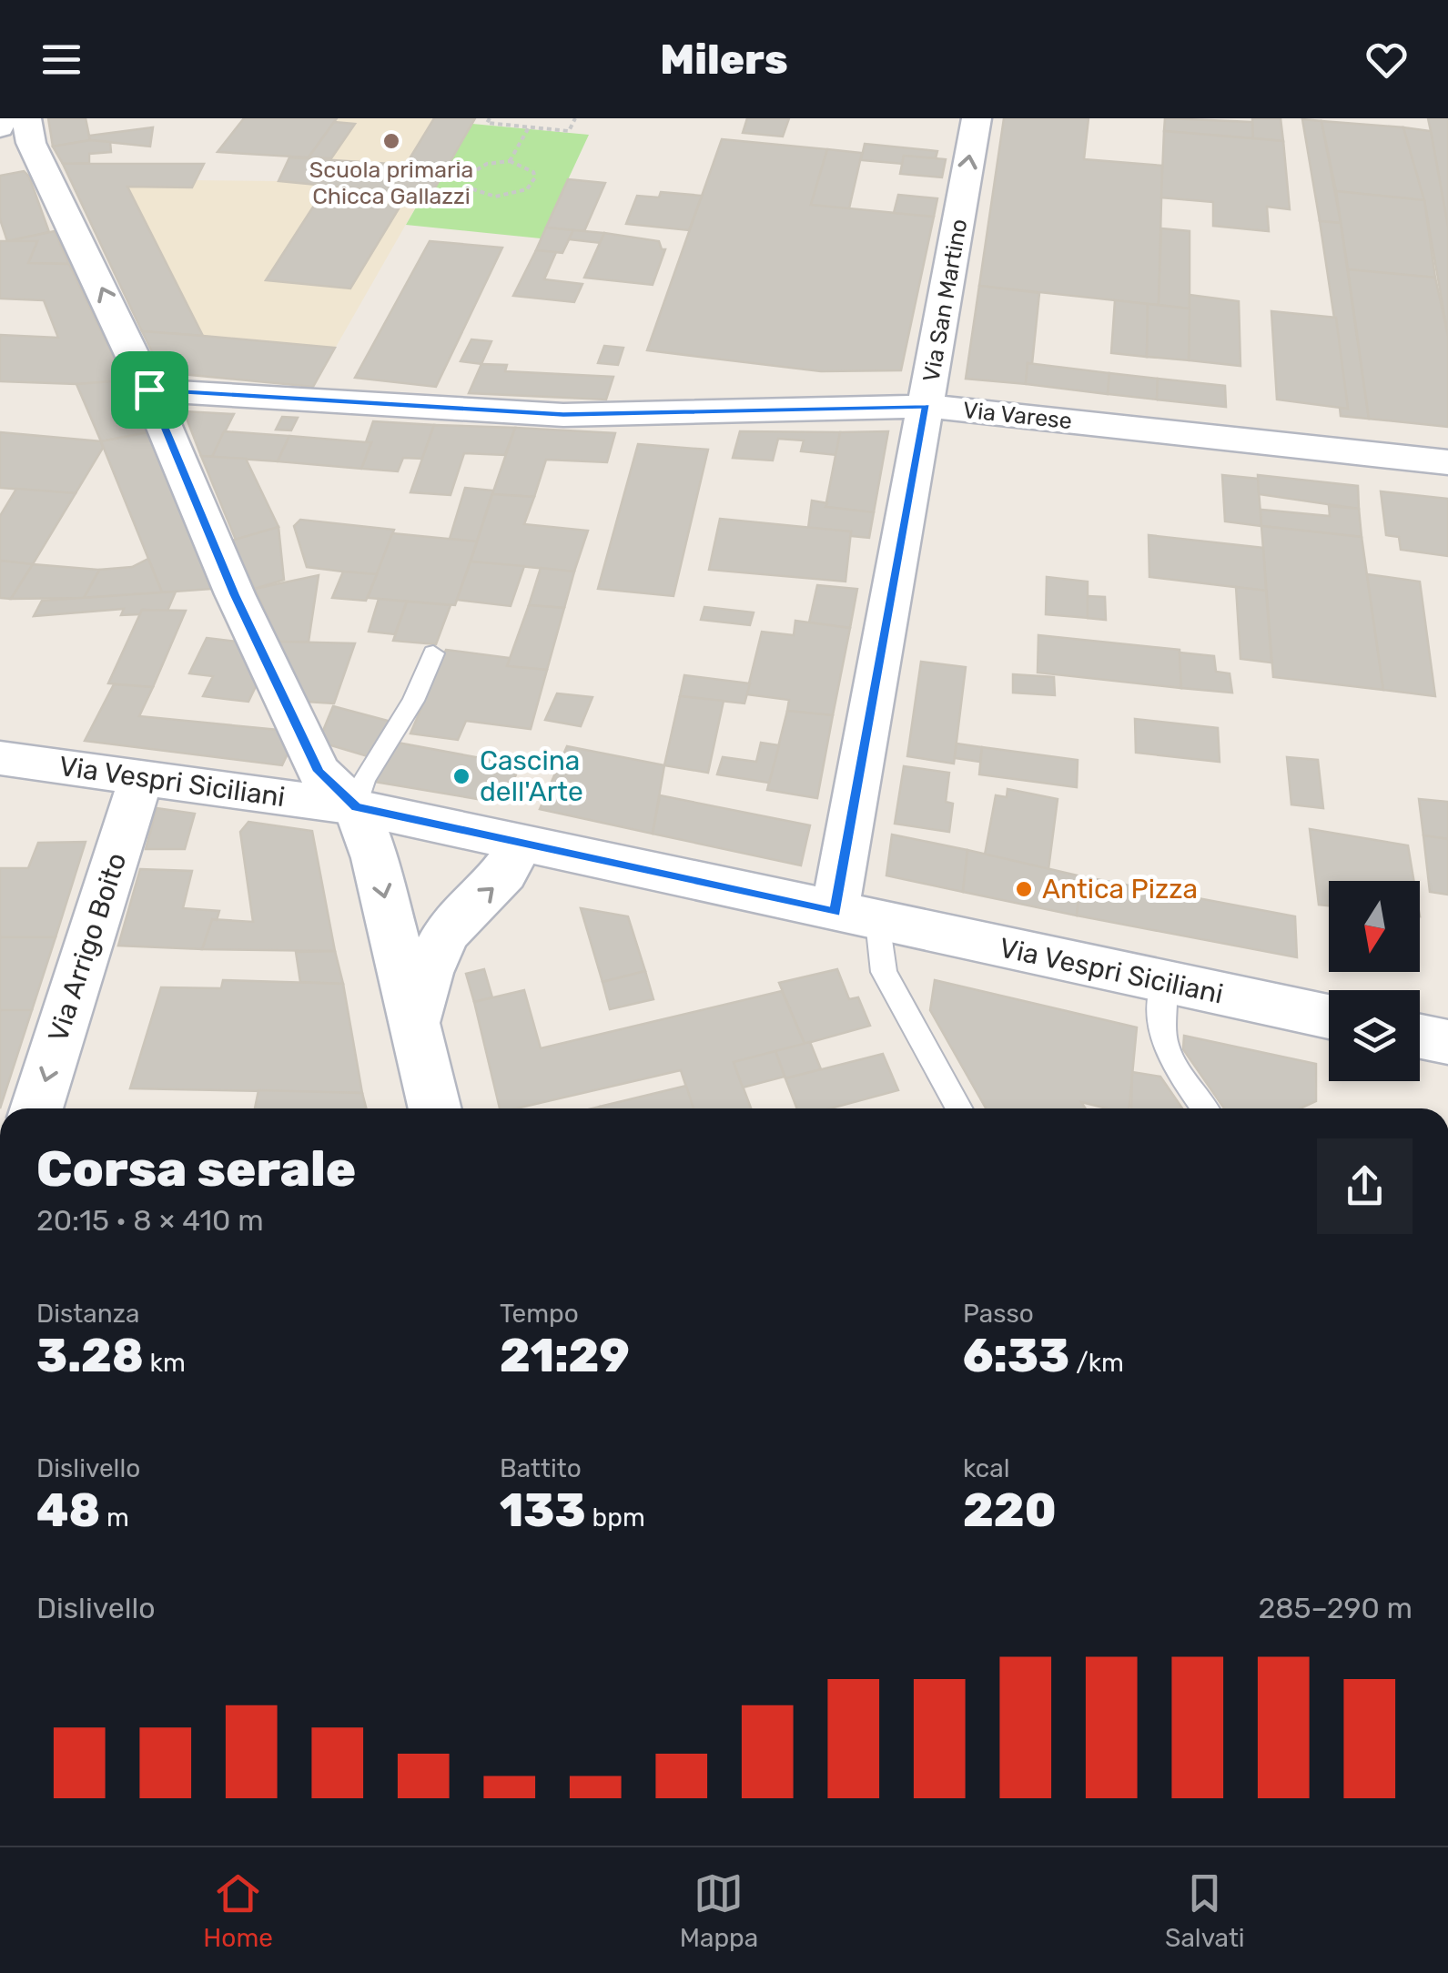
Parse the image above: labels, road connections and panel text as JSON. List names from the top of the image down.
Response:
{
  "streets": {
    "street": [
      "Via San Martino",
      "Via Varese",
      "Via Vespri Siciliani",
      "Via Arrigo Boito"
    ]
  },
  "crossings": [
    ["Via San Martino", "Via Varese"],
    ["Via San Martino", "Via Vespri Siciliani"],
    ["Via Vespri Siciliani", "Via Arrigo Boito"]
  ],
  "one_way": ["Via San Martino"],
  "places": ["Scuola primaria Chicca Gallazzi", "Cascina dell'Arte", "Antica Pizza"],
  "north": "bottom",
  "page": {
    "header": "Milers",
    "heading": ["Corsa serale", "20:15 · 8 × 410 m"],
    "stats": [
      ["Distanza", "3.28 km"],
      ["Tempo", "21:29"],
      ["Passo", "6:33 /km"],
      ["Dislivello", "48 m"],
      ["Battito", "133 bpm"],
      ["kcal", "220"]
    ],
    "chart": ["Dislivello", "285–290 m"],
    "tabs": ["Home", "Mappa", "Salvati"]
  }
}
